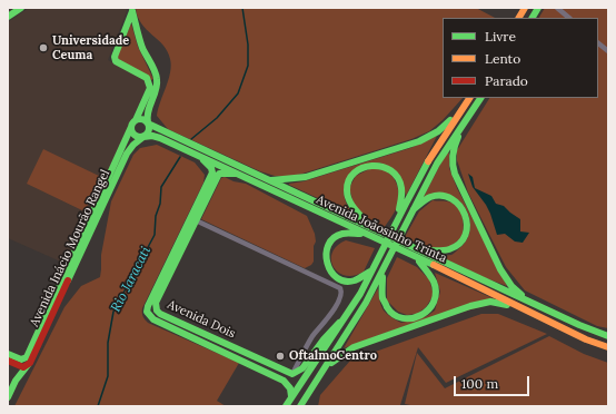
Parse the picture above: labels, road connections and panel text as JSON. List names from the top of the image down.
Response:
{
  "streets": {
    "main road": ["Avenida Joãosinho Trinta", "Avenida Inácio Mourão Rangel", "Avenida Dois"]
  },
  "crossings": [
    ["Avenida Joãosinho Trinta", "Avenida Inácio Mourão Rangel"],
    ["Avenida Joãosinho Trinta", "Avenida Dois"]
  ],
  "water": ["Rio Jaracati"],
  "places": ["Universidade Ceuma", "OftalmoCentro"],
  "legend": ["Livre", "Lento", "Parado"],
  "scale_bar": "100 m"
}
